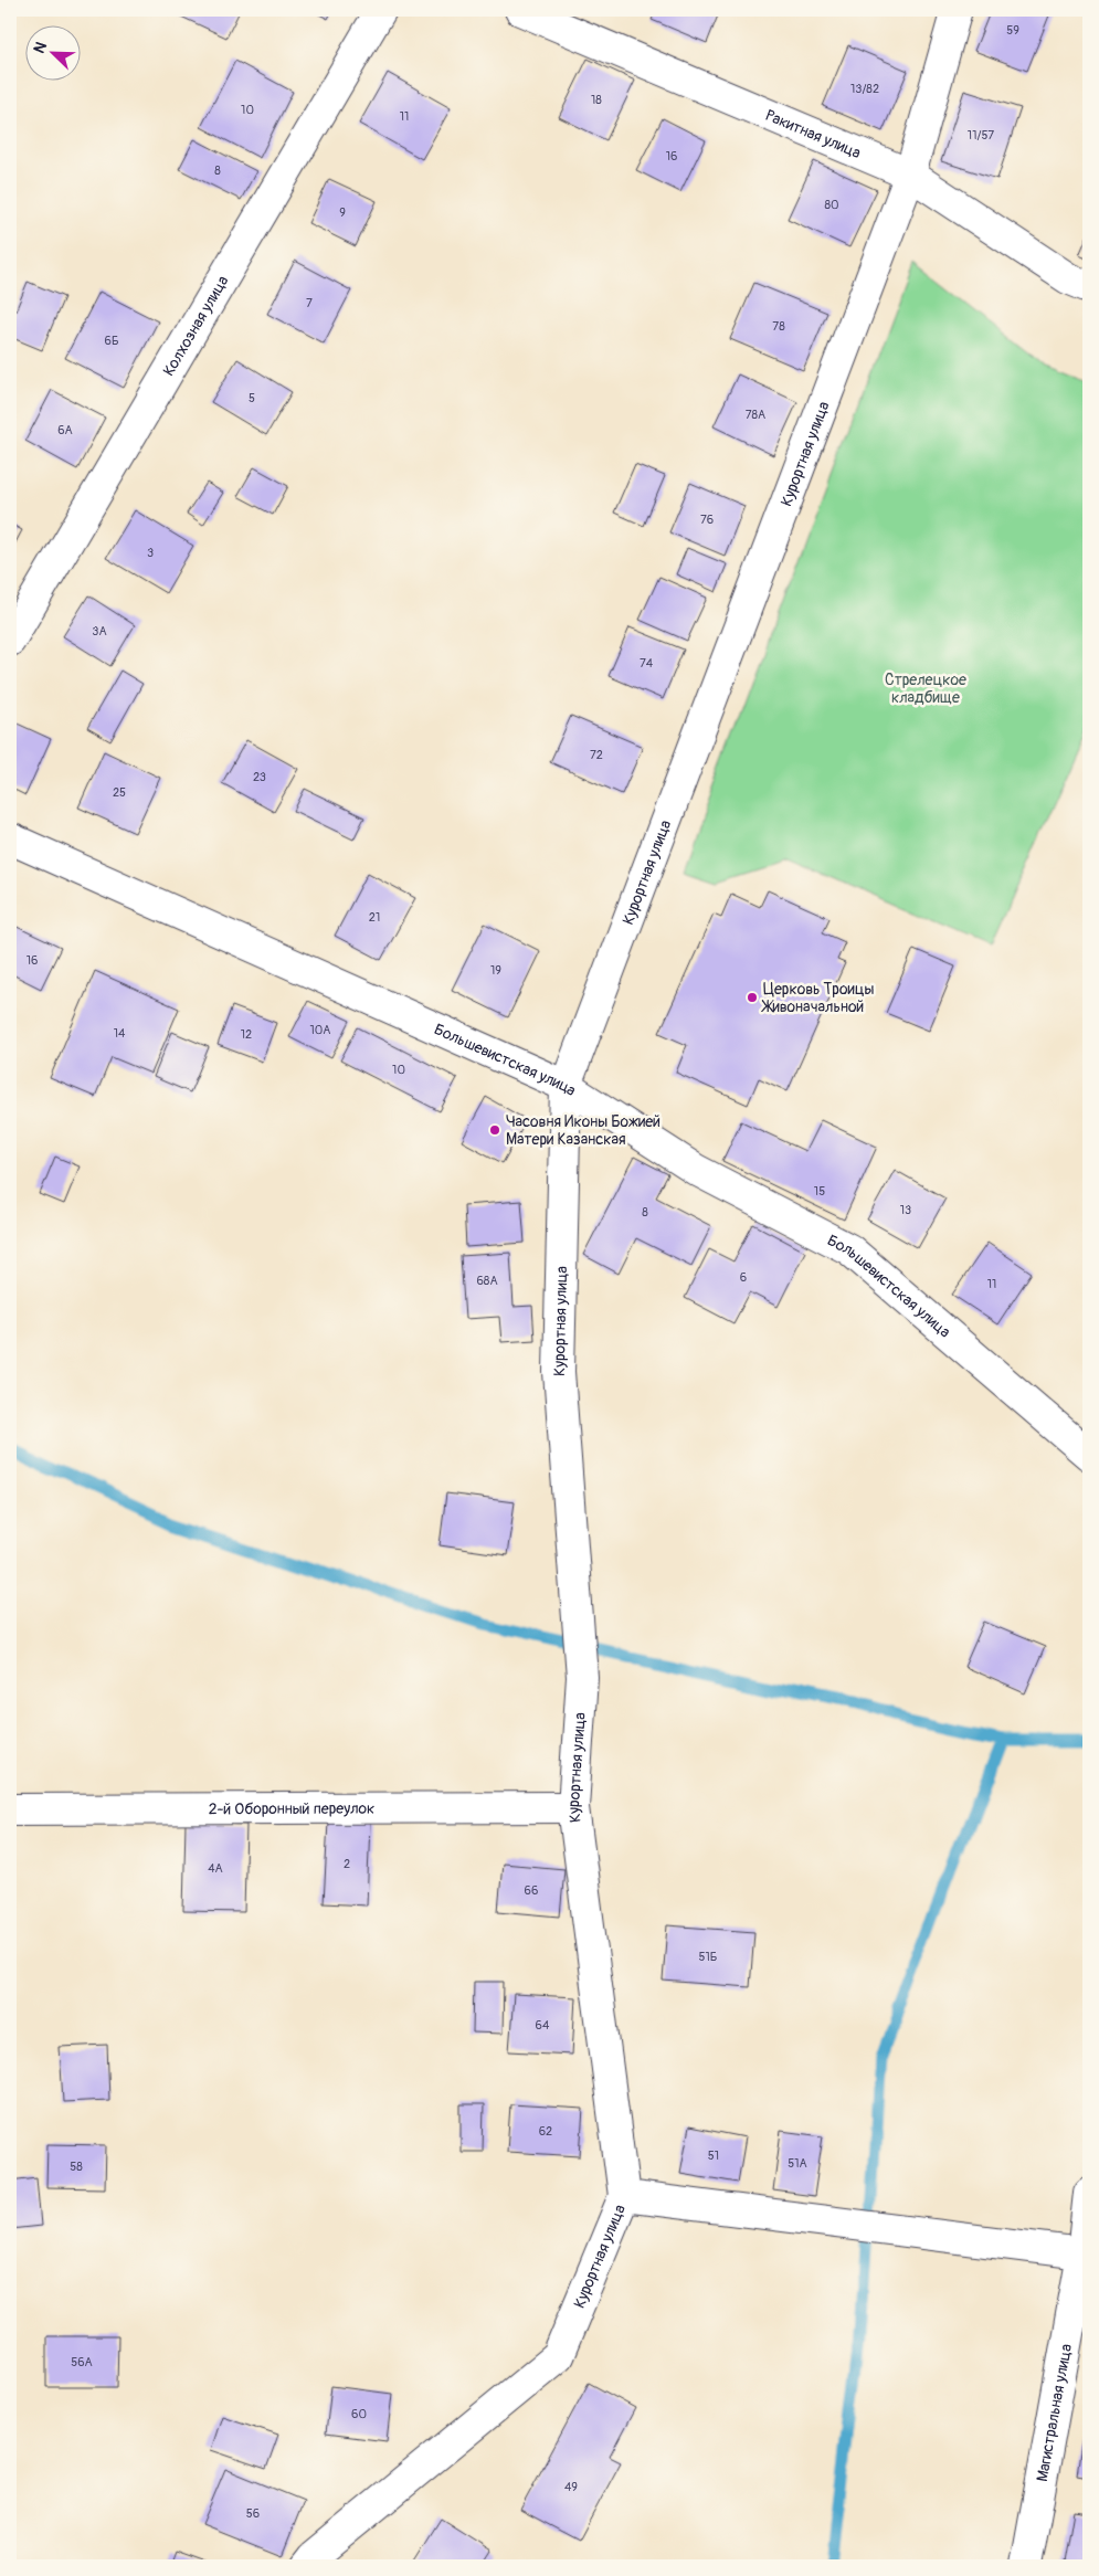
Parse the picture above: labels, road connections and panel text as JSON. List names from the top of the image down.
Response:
{
  "streets": {
    "street": [
      "Ракитная улица",
      "Колхозная улица",
      "Курортная улица",
      "Большевистская улица",
      "2-й Оборонный переулок",
      "Магистральная улица"
    ]
  },
  "crossings": [
    ["Ракитная улица", "Курортная улица"],
    ["Курортная улица", "Большевистская улица"],
    ["Курортная улица", "2-й Оборонный переулок"]
  ],
  "parks": ["Стрелецкое кладбище"],
  "places": ["Церковь Троицы Живоначальной", "Часовня Иконы Божией Матери Казанская"],
  "house_numbers": [
    "59",
    "13/82",
    "18",
    "10",
    "11",
    "11/57",
    "16",
    "8",
    "80",
    "9",
    "7",
    "78",
    "6Б",
    "5",
    "78А",
    "6А",
    "76",
    "3",
    "3А",
    "74",
    "72",
    "23",
    "25",
    "21",
    "16",
    "19",
    "10А",
    "14",
    "12",
    "10",
    "15",
    "13",
    "8",
    "6",
    "68А",
    "11",
    "2",
    "4А",
    "66",
    "51Б",
    "64",
    "62",
    "51",
    "51А",
    "58",
    "56А",
    "60",
    "49",
    "56"
  ],
  "north": "top left"
}
